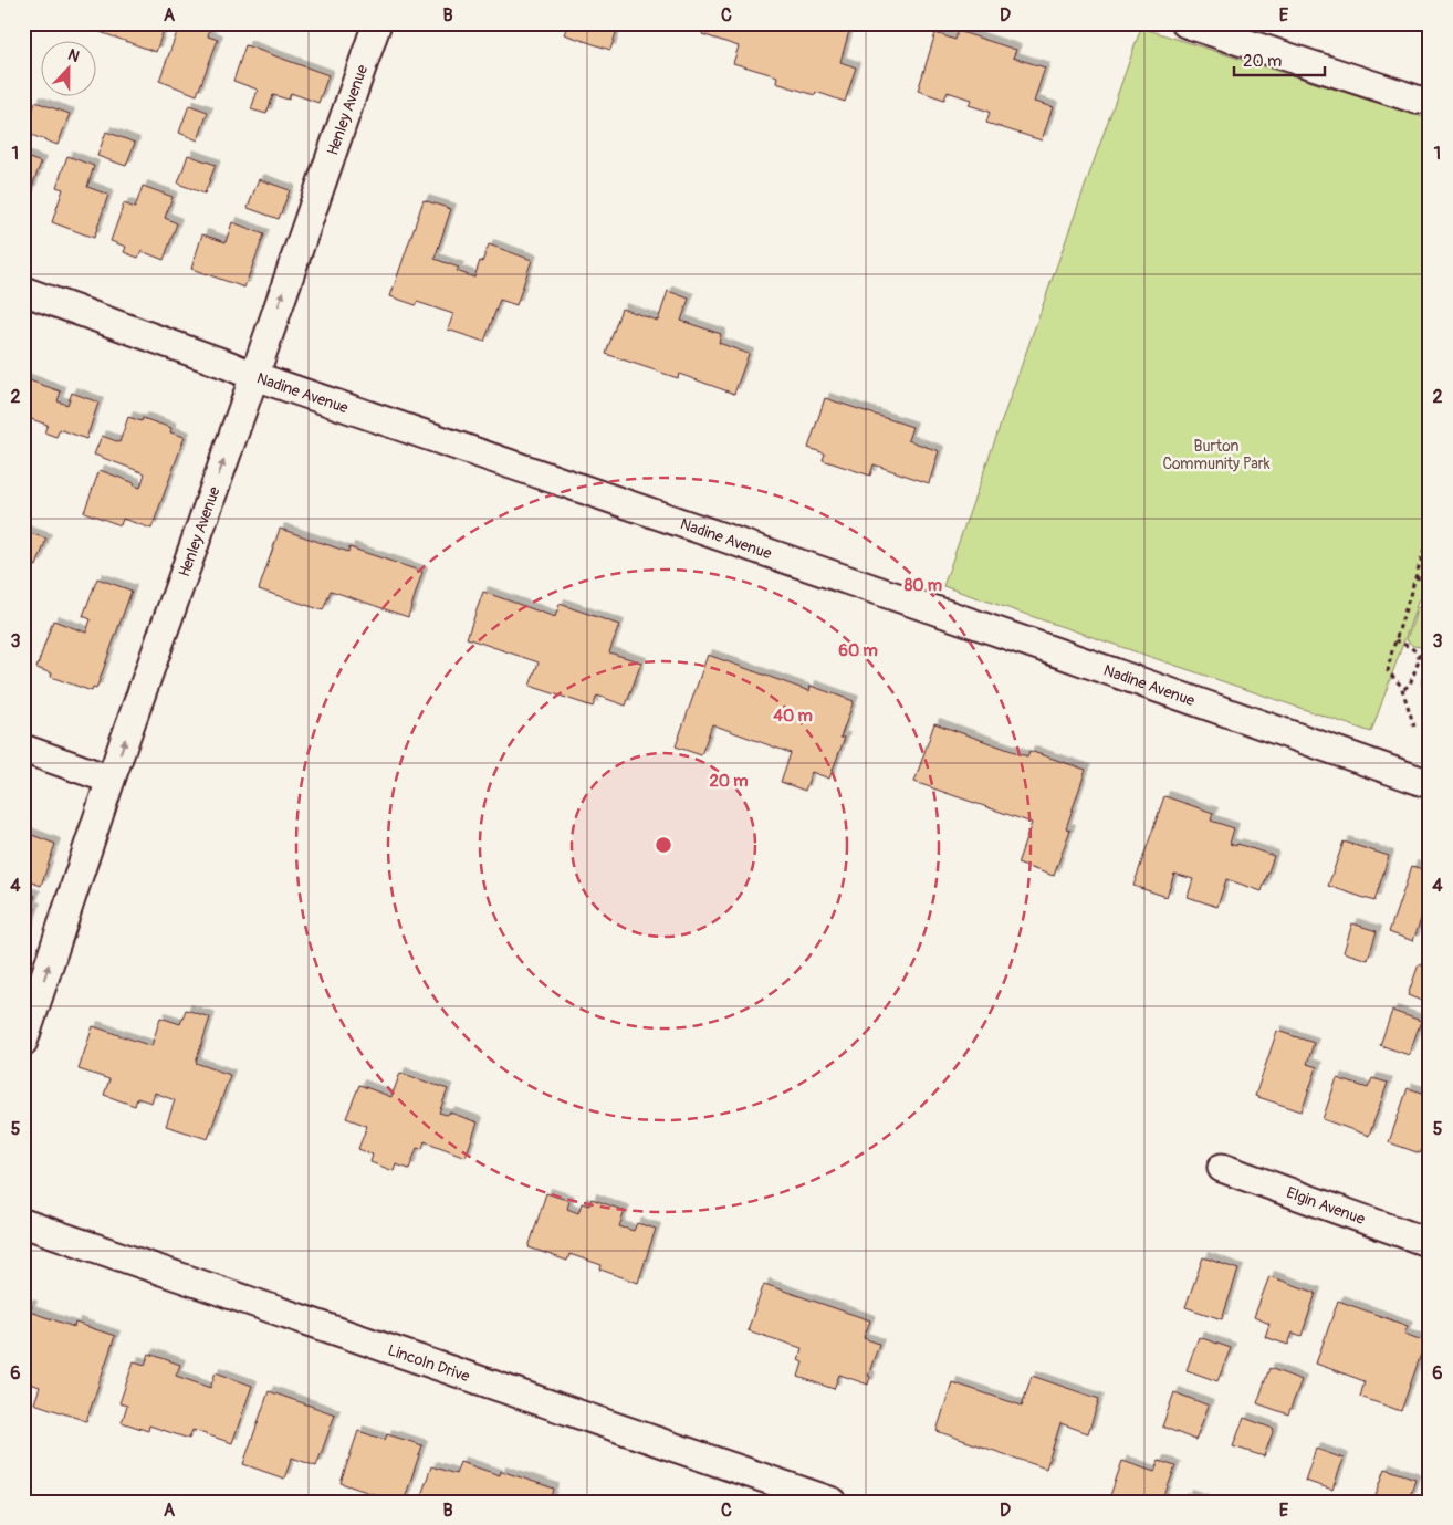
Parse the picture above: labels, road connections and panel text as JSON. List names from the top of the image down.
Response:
{
  "streets": {
    "street": [
      "Henley Avenue",
      "Nadine Avenue",
      "Elgin Avenue",
      "Lincoln Drive"
    ]
  },
  "crossings": [
    ["Henley Avenue", "Nadine Avenue"]
  ],
  "one_way": ["Henley Avenue"],
  "parks": ["Burton Community Park"],
  "scale_bar": "20 m",
  "north": "top",
  "grid": {
    "columns": [
      "A",
      "B",
      "C",
      "D",
      "E"
    ],
    "rows": [
      "1",
      "2",
      "3",
      "4",
      "5",
      "6"
    ]
  },
  "rings": [
    "80 m",
    "60 m",
    "40 m",
    "20 m"
  ]
}
